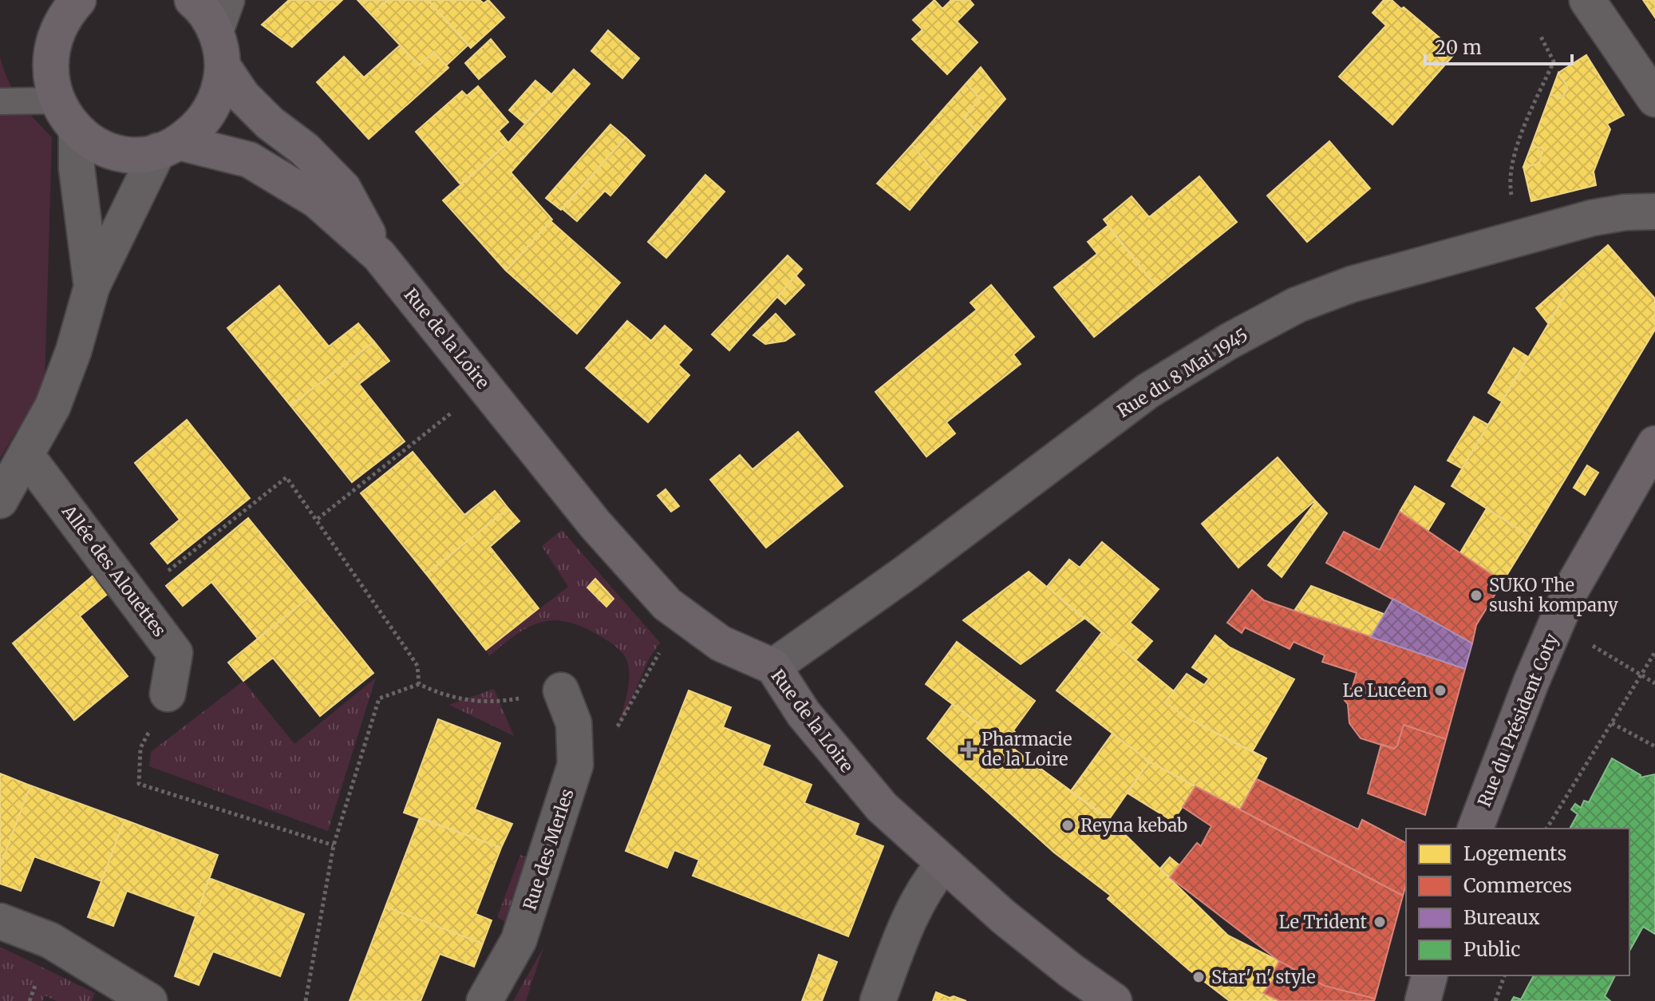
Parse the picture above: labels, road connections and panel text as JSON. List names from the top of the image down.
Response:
{
  "streets": {
    "street": [
      "Rue de la Loire",
      "Rue du 8 Mai 1945",
      "Allée des Alouettes",
      "Rue du Président Coty",
      "Rue des Merles"
    ]
  },
  "crossings": [
    ["Rue de la Loire", "Rue du 8 Mai 1945"]
  ],
  "places": {
    "other": [
      "SUKO The sushi kompany",
      "Le Lucéen",
      "Reyna kebab",
      "Le Trident",
      "Star' n' style"
    ],
    "health": ["Pharmacie de la Loire"]
  },
  "legend": [
    "Logements",
    "Commerces",
    "Bureaux",
    "Public"
  ],
  "scale_bar": "20 m"
}
